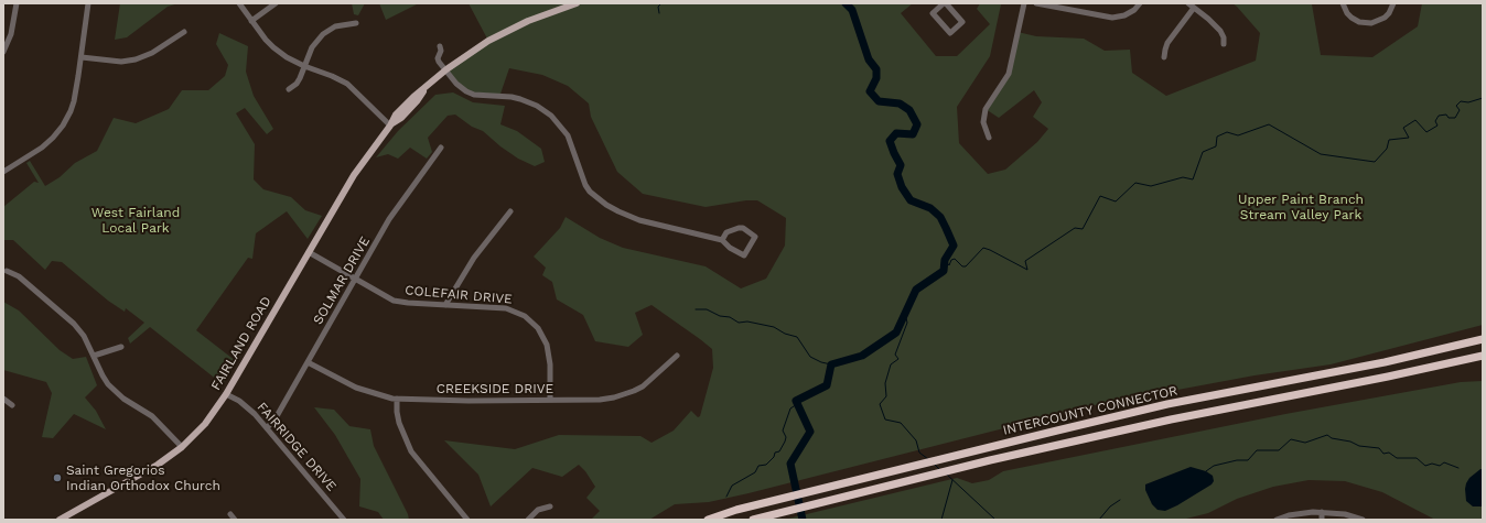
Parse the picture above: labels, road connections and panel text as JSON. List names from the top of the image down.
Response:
{
  "streets": {
    "highway": ["INTERCOUNTY CONNECTOR"],
    "main road": ["FAIRLAND ROAD"],
    "street": [
      "SOLMAR DRIVE",
      "COLEFAIR DRIVE",
      "CREEKSIDE DRIVE",
      "FAIRRIDGE DRIVE"
    ]
  },
  "crossings": [
    ["SOLMAR DRIVE", "COLEFAIR DRIVE"],
    ["SOLMAR DRIVE", "CREEKSIDE DRIVE"],
    ["SOLMAR DRIVE", "FAIRRIDGE DRIVE"],
    ["COLEFAIR DRIVE", "FAIRLAND ROAD"],
    ["COLEFAIR DRIVE", "CREEKSIDE DRIVE"],
    ["FAIRLAND ROAD", "FAIRRIDGE DRIVE"]
  ],
  "parks": ["Upper Paint Branch Stream Valley Park", "West Fairland Local Park"],
  "places": ["Saint Gregorios Indian Orthodox Church"]
}
